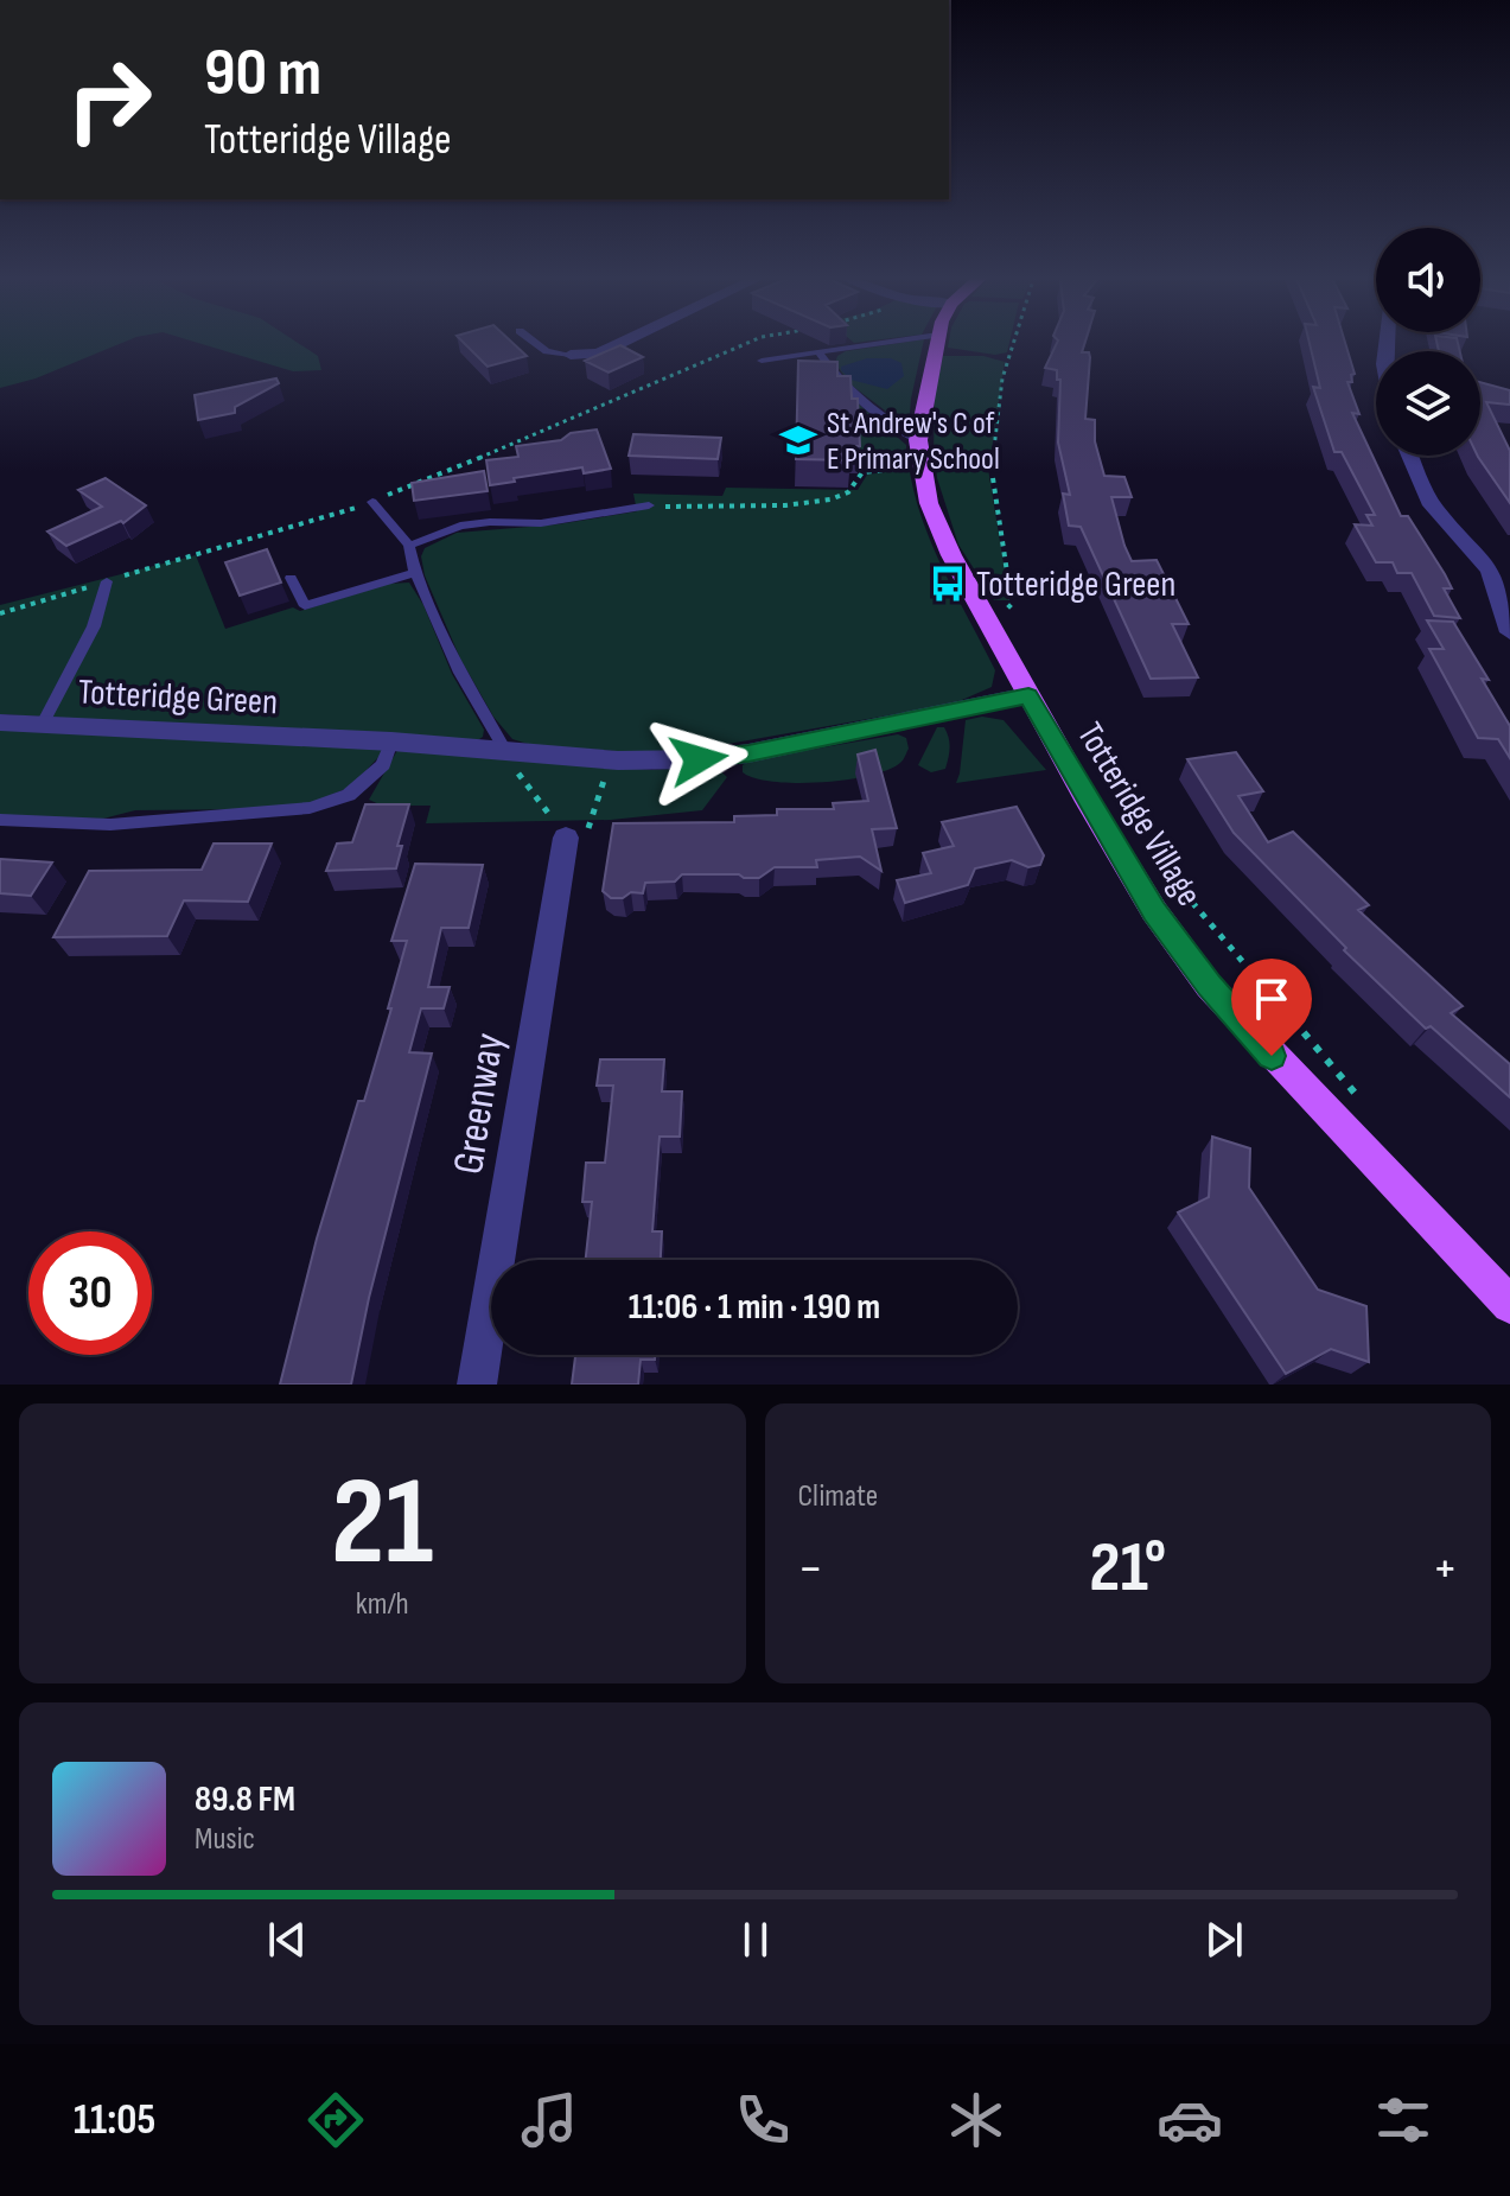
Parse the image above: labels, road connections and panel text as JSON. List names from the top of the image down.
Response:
{
  "streets": {
    "main road": ["Totteridge Village"],
    "street": ["Totteridge Green", "Greenway"]
  },
  "crossings": [
    ["Totteridge Green", "Totteridge Village"]
  ],
  "places": {
    "school or university": ["St Andrew's C of E Primary School"],
    "bus stop": ["Totteridge Green"]
  },
  "page": {
    "turn": ["90 m", "Totteridge Village"],
    "limit": "30",
    "trip": "11:06 · 1 min · 190 m",
    "tile": [
      ["21", "km/h"],
      "Climate"
    ],
    "heat": ["−", "21°", "+"],
    "song": ["89.8 FM", "Music"],
    "tabs": "11:05"
  }
}
